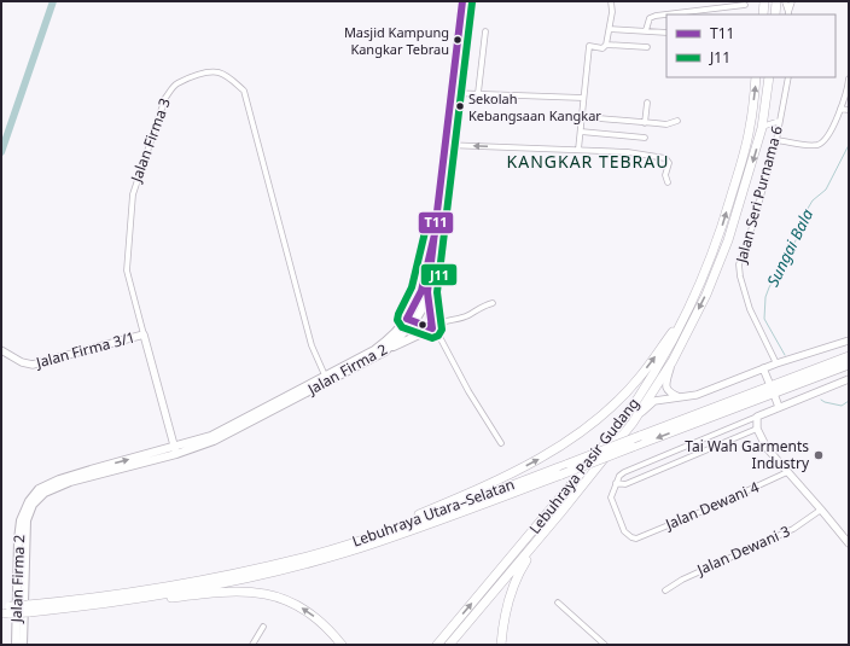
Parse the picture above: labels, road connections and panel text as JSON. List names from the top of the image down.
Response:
{
  "streets": {
    "highway": ["Lebuhraya Pasir Gudang", "Lebuhraya Utara–Selatan"],
    "main road": ["Jalan Firma 2"],
    "street": [
      "Jalan Firma 3",
      "Jalan Seri Purnama 6",
      "Jalan Firma 3/1",
      "Jalan Dewani 4",
      "Jalan Dewani 3"
    ]
  },
  "crossings": [
    ["Jalan Firma 3", "Jalan Firma 3/1"],
    ["Jalan Firma 3", "Jalan Firma 2"]
  ],
  "districts": ["KANGKAR TEBRAU"],
  "water": ["Sungai Bala"],
  "places": ["Masjid Kampung Kangkar Tebrau", "Sekolah Kebangsaan Kangkar", "Tai Wah Garments Industry"],
  "lines": ["transit line T11", "transit line J11"],
  "legend": ["T11", "J11"]
}
